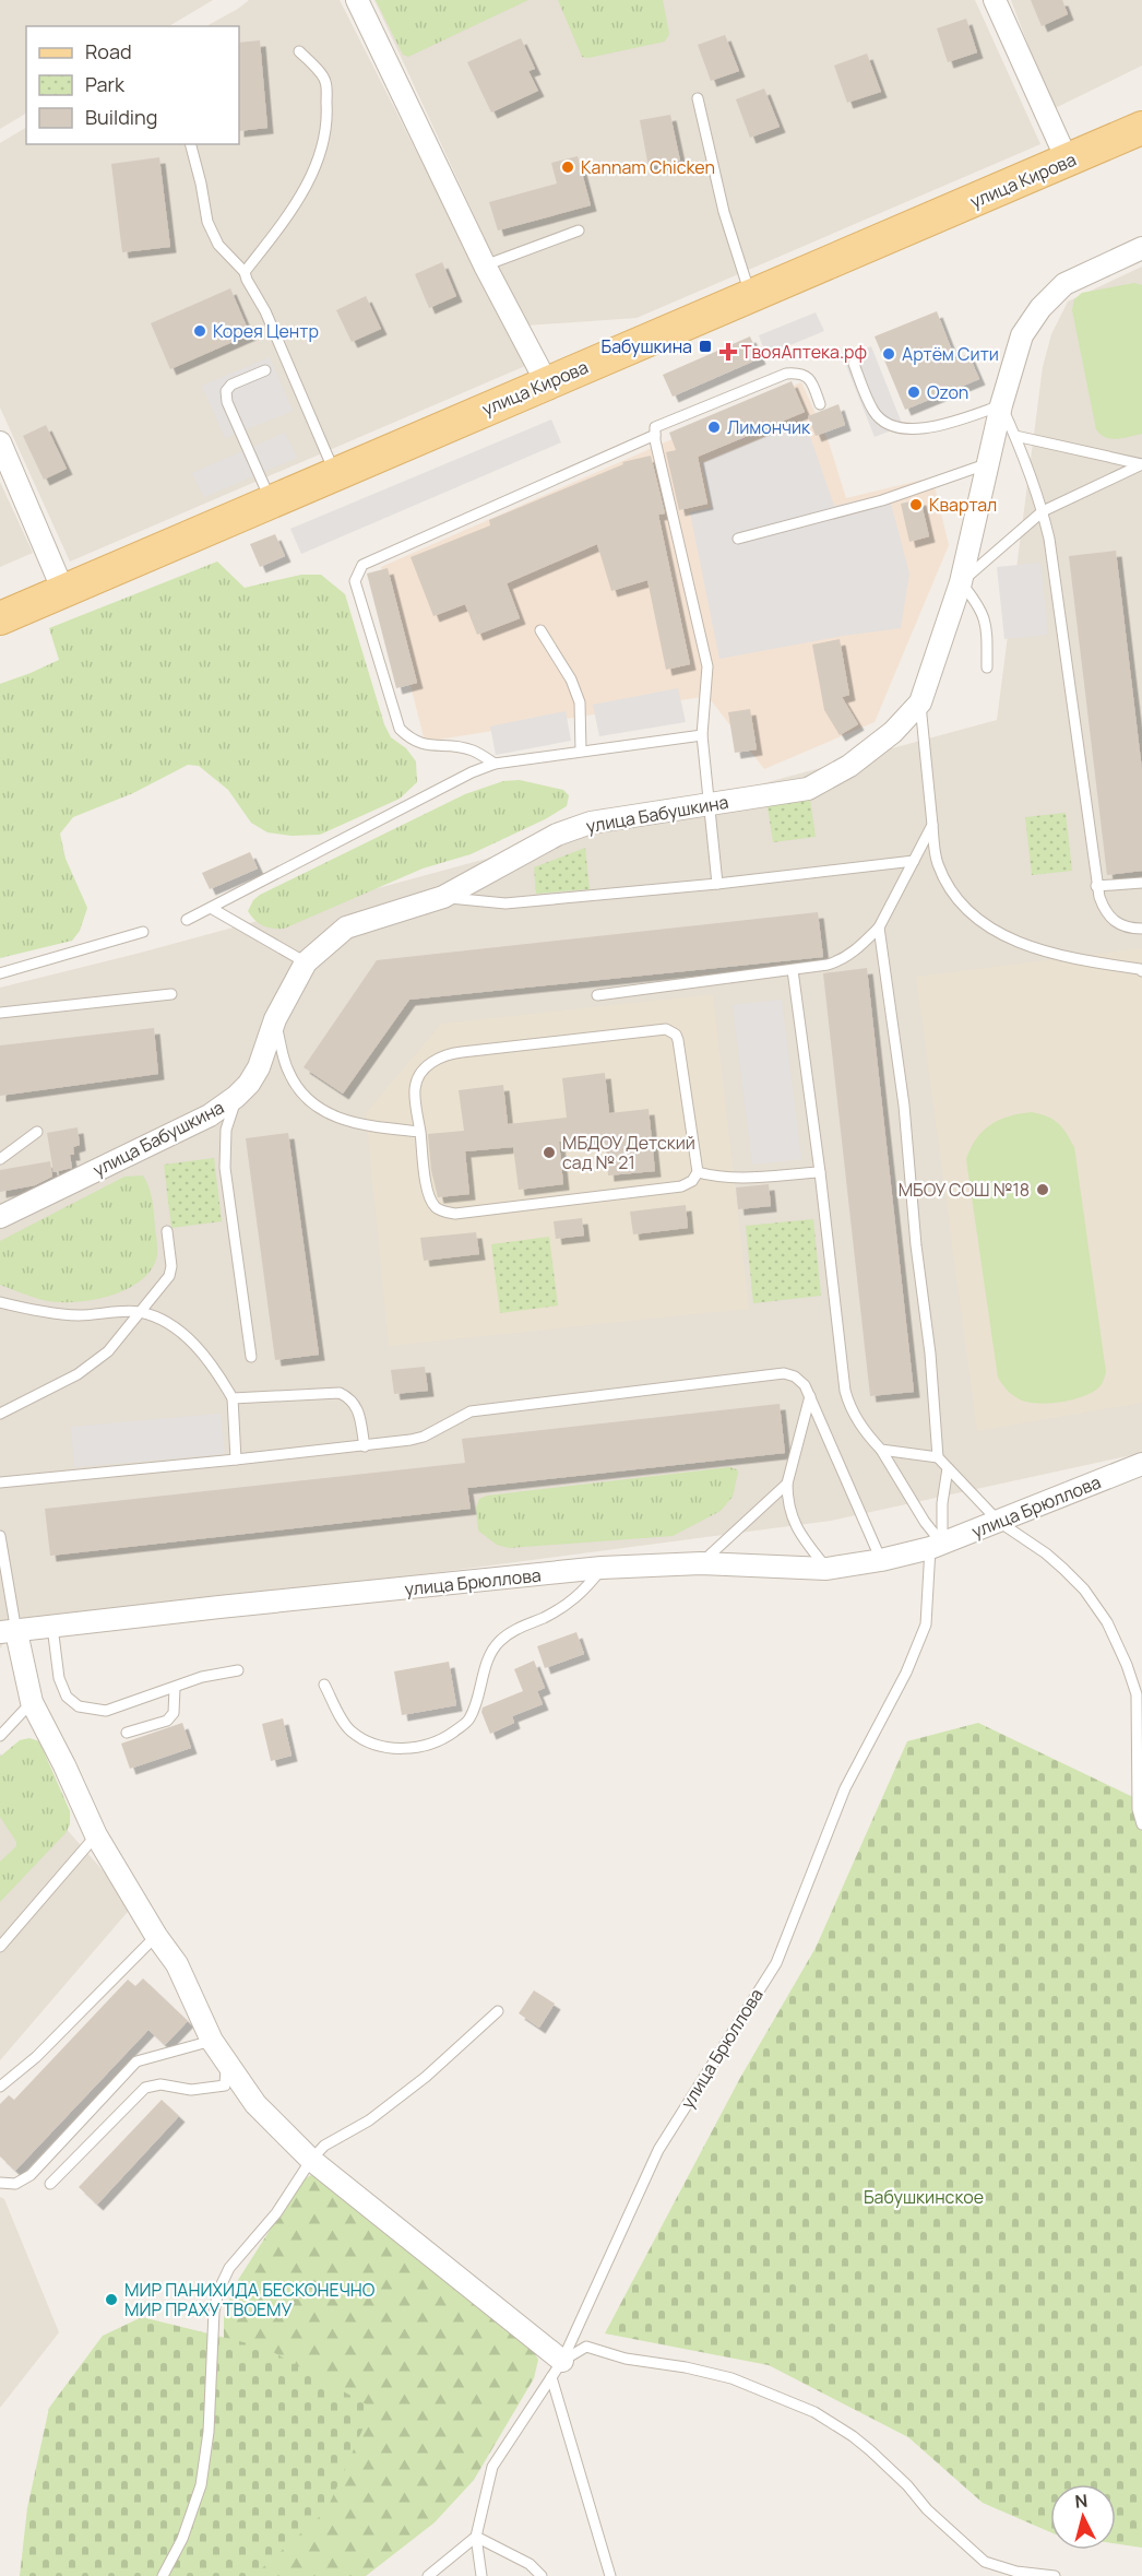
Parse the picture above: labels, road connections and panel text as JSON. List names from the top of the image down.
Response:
{
  "streets": {
    "main road": ["улица Кирова"],
    "street": ["улица Бабушкина", "улица Брюллова"]
  },
  "parks": ["Бабушкинское"],
  "places": {
    "other": [
      "Kannam Chicken",
      "Корея Центр",
      "Артём Сити",
      "Ozon",
      "Лимончик",
      "Квартал",
      "МБДОУ Детский сад № 21",
      "МБОУ СОШ №18",
      "МИР ПАНИХИДА БЕСКОНЕЧНО МИР ПРАХУ ТВОЕМУ"
    ],
    "transit": ["Бабушкина"],
    "health": ["ТвояАптека.рф"]
  },
  "legend": ["Road", "Park", "Building"],
  "north": "top"
}
